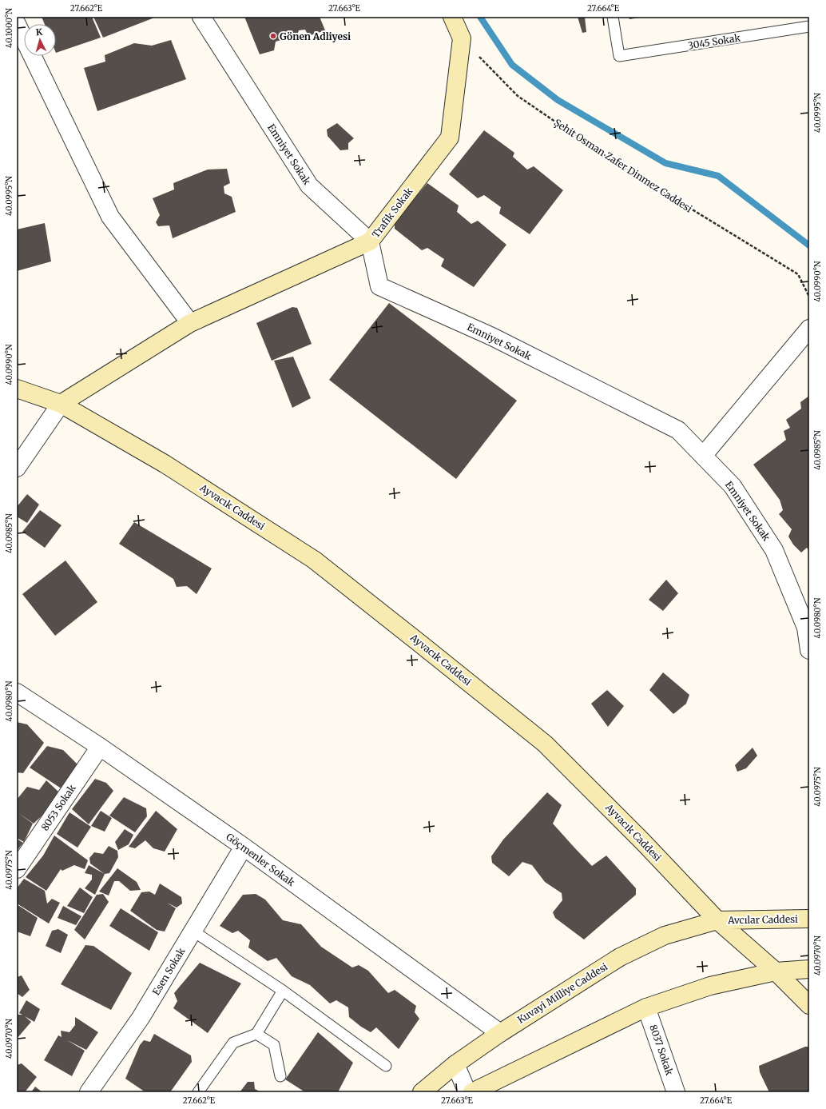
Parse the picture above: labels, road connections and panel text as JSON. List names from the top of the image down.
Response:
{
  "streets": {
    "street": [
      "Emniyet Sokak",
      "Trafik Sokak",
      "Ayvacık Caddesi",
      "8053 Sokak",
      "Göçmenler Sokak",
      "Avcılar Caddesi",
      "Esen Sokak",
      "Kuvayi Milliye Caddesi",
      "8037 Sokak"
    ],
    "lane": ["3045 Sokak"],
    "path": ["Şehit Osman Zafer Dinmez Caddesi"]
  },
  "crossings": [
    ["Emniyet Sokak", "Trafik Sokak"],
    ["Şehit Osman Zafer Dinmez Caddesi", "Trafik Sokak"],
    ["Trafik Sokak", "Ayvacık Caddesi"],
    ["Ayvacık Caddesi", "Avcılar Caddesi"],
    ["Ayvacık Caddesi", "Kuvayi Milliye Caddesi"],
    ["8053 Sokak", "Göçmenler Sokak"],
    ["Göçmenler Sokak", "Esen Sokak"],
    ["Göçmenler Sokak", "Kuvayi Milliye Caddesi"],
    ["Avcılar Caddesi", "Kuvayi Milliye Caddesi"]
  ],
  "places": ["Gönen Adliyesi"],
  "north": "top",
  "coordinates": [
    "27.662°E",
    "27.663°E",
    "27.664°E",
    "40.1000°N",
    "40.0995°N",
    "40.0990°N",
    "40.0985°N",
    "40.0980°N",
    "40.0975°N",
    "40.0970°N"
  ]
}
